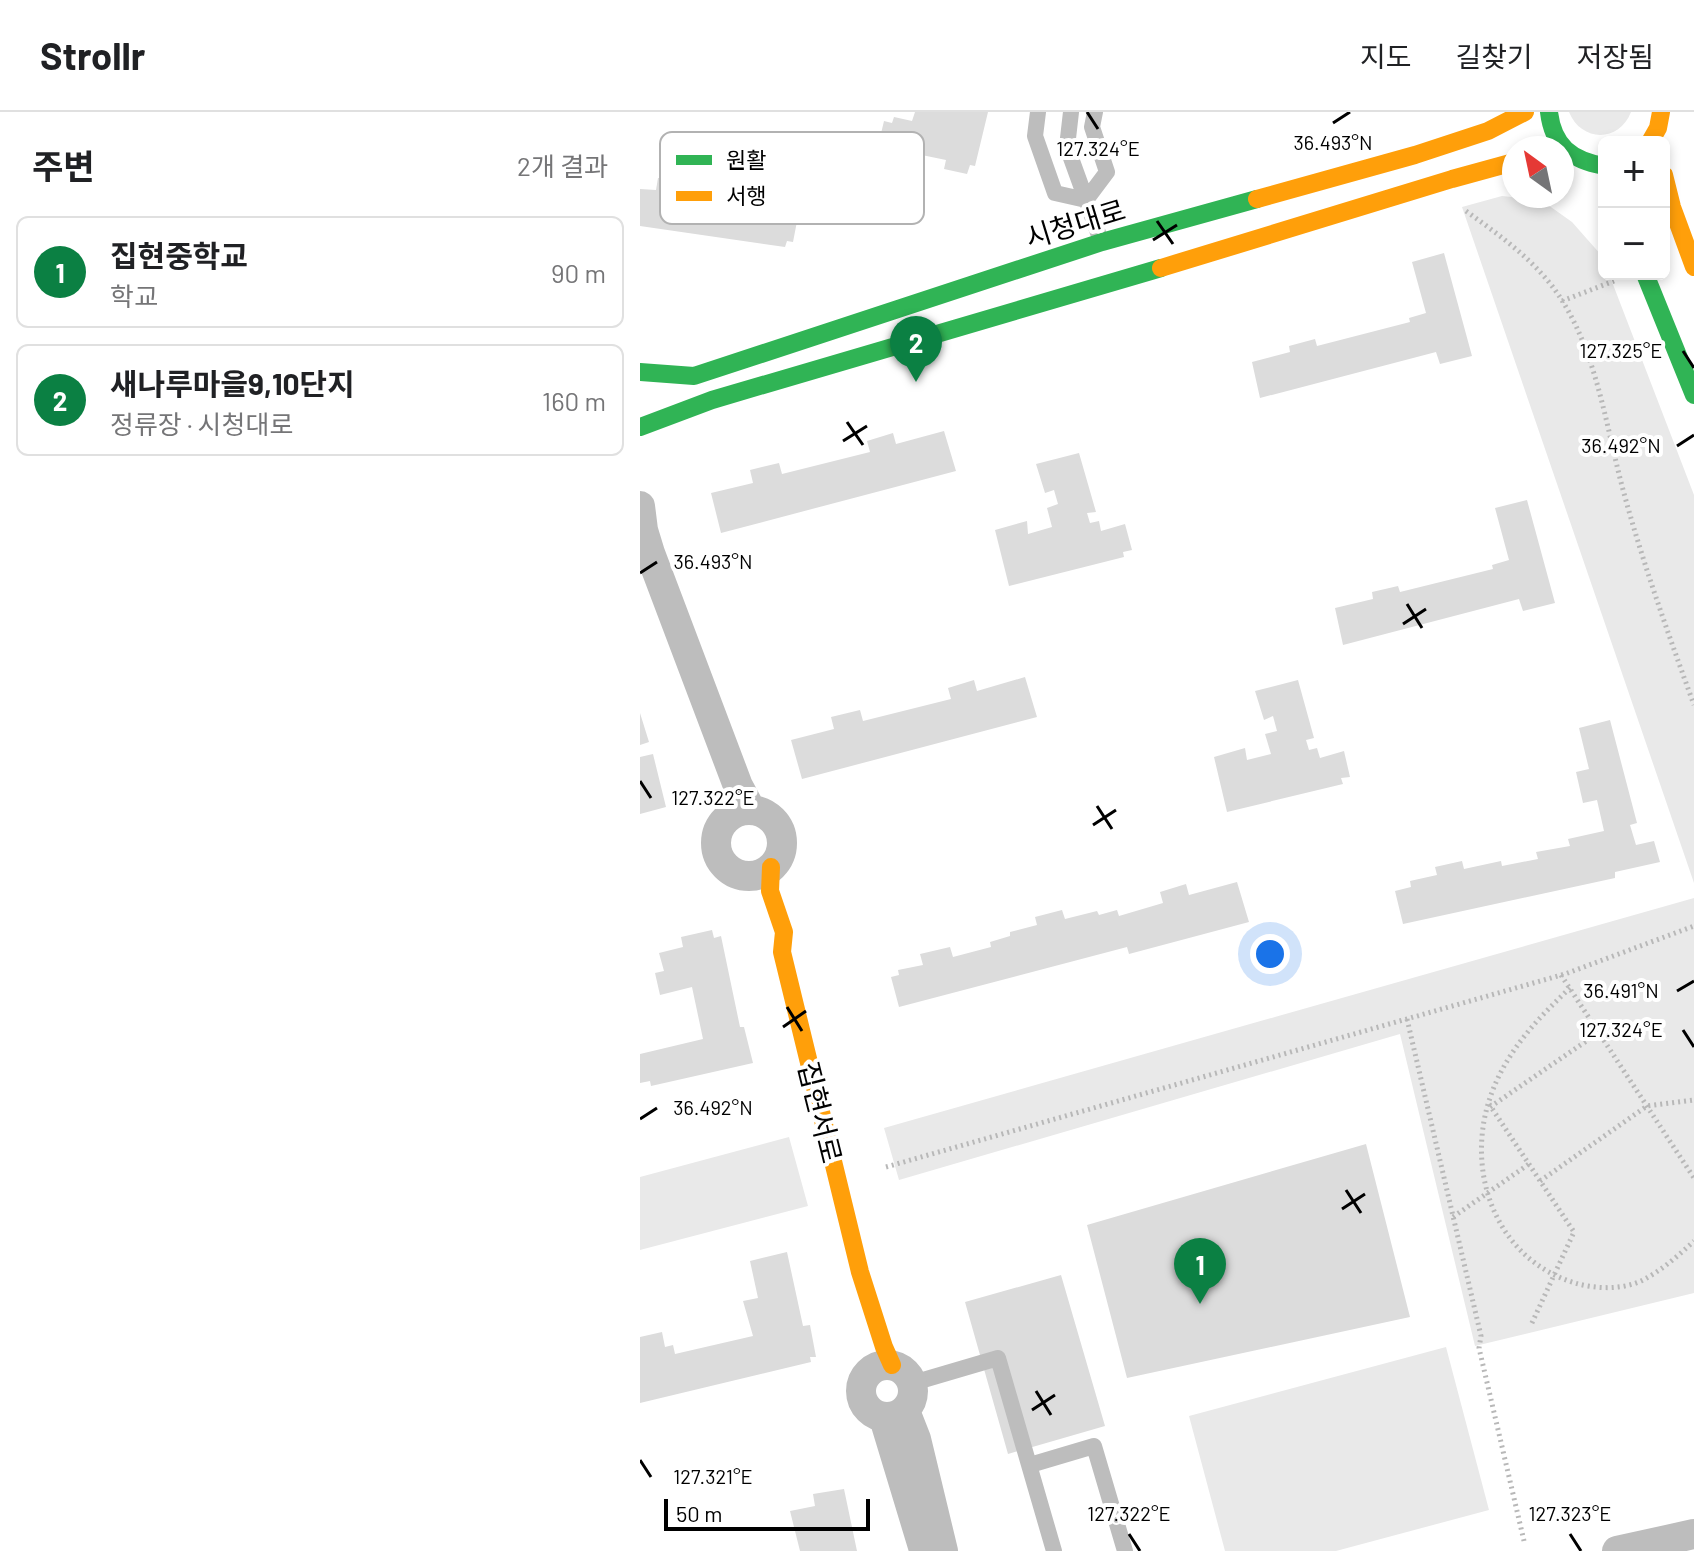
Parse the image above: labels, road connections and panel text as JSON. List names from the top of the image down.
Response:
{
  "streets": {
    "street": ["시청대로", "집현서로"]
  },
  "legend": ["원활", "서행"],
  "scale_bar": "50 m",
  "north": "top left",
  "page": {
    "header": "Strollr",
    "nav": ["지도", "길찾기", "저장됨"],
    "heading": ["주변", "2개 결과"],
    "map_buttons": ["+", "−"],
    "list": [
      {
        "mark": "1",
        "name": "집현중학교",
        "note": "학교",
        "value": "90 m"
      },
      {
        "mark": "2",
        "name": "새나루마을9,10단지",
        "note": "정류장 · 시청대로",
        "value": "160 m"
      }
    ],
    "pins": ["2", "1"],
    "scale": "50 m"
  },
  "coordinates": [
    "36.493°N",
    "127.324°E",
    "127.325°E",
    "36.492°N",
    "127.322°E",
    "36.491°N",
    "127.321°E",
    "127.323°E"
  ]
}
